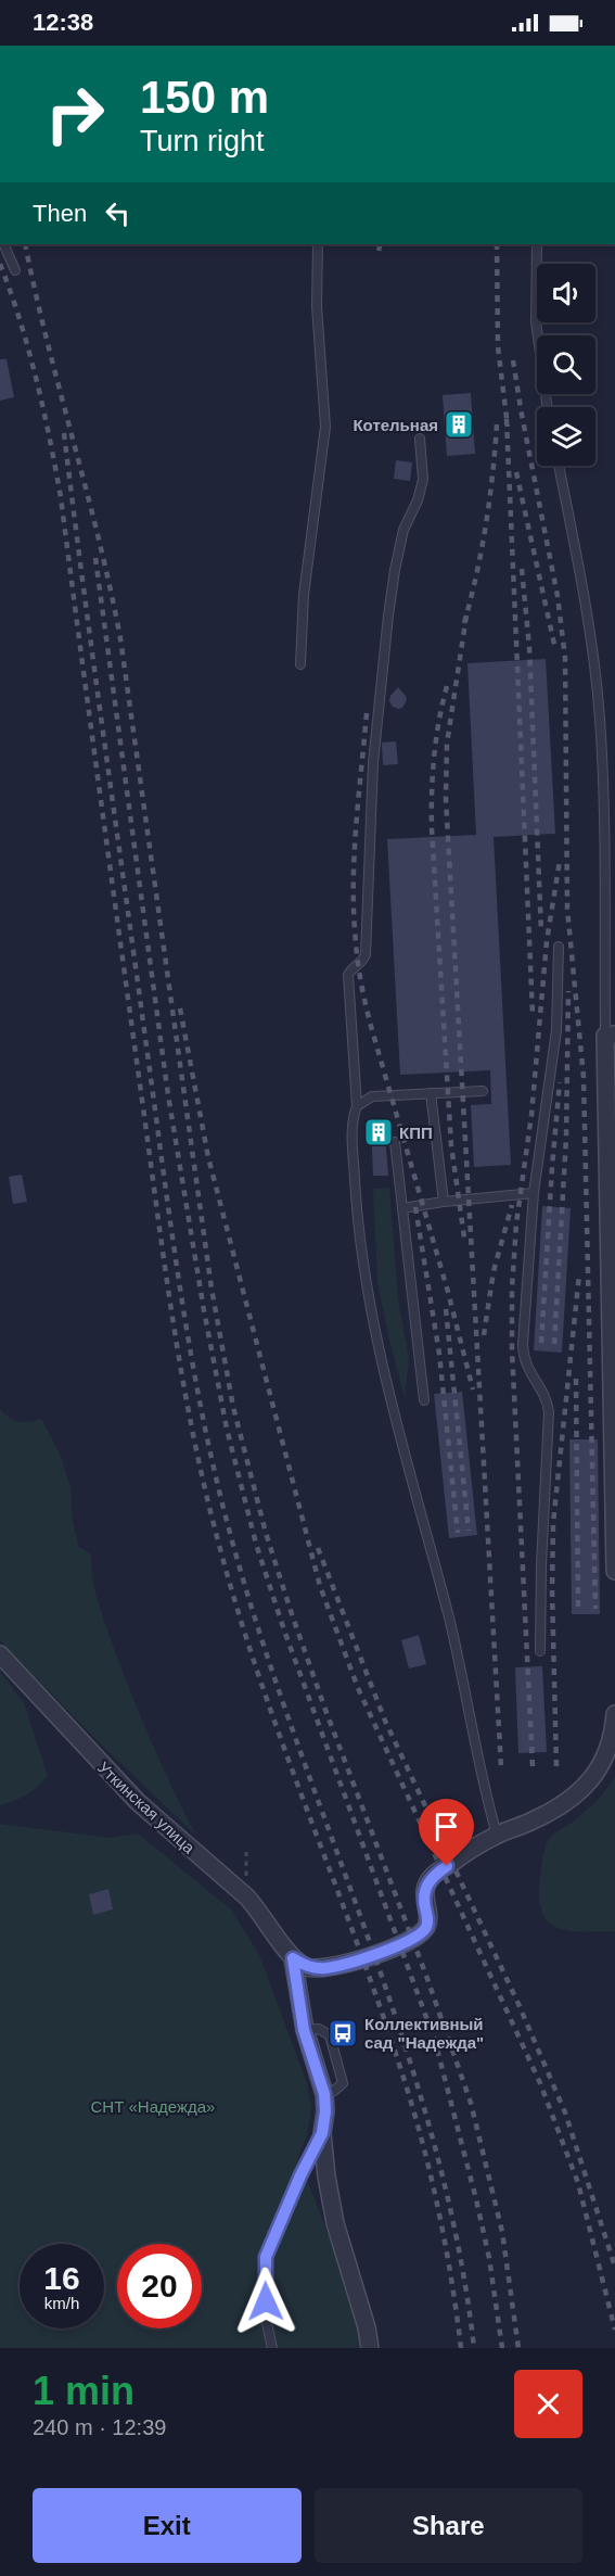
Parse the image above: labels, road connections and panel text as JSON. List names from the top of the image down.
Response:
{
  "streets": {
    "street": ["Уткинская улица"]
  },
  "parks": ["СНТ «Надежда»"],
  "places": {
    "building": ["Котельная", "КПП"],
    "bus stop": ["Коллективный сад \"Надежда\""]
  },
  "page": {
    "status": "12:38",
    "turn": ["150 m", "Turn right"],
    "then": "Then",
    "speed": "16 km/h",
    "limit": "20",
    "heading": ["1 min", "240 m · 12:39"],
    "buttons": ["Exit", "Share"]
  }
}
